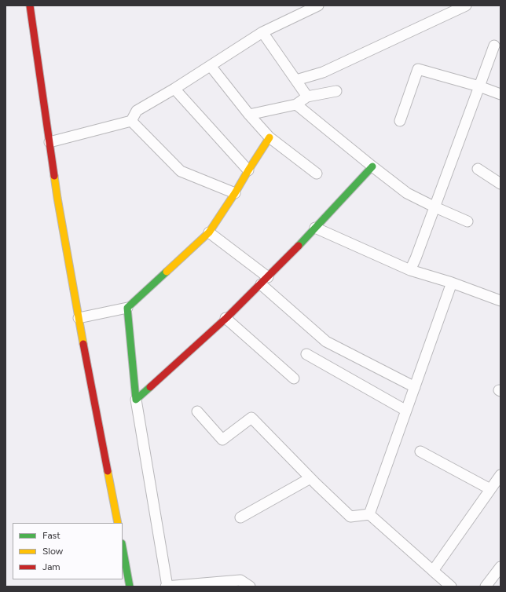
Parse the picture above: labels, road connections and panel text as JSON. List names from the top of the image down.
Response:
{
  "legend": ["Fast", "Slow", "Jam"]
}
